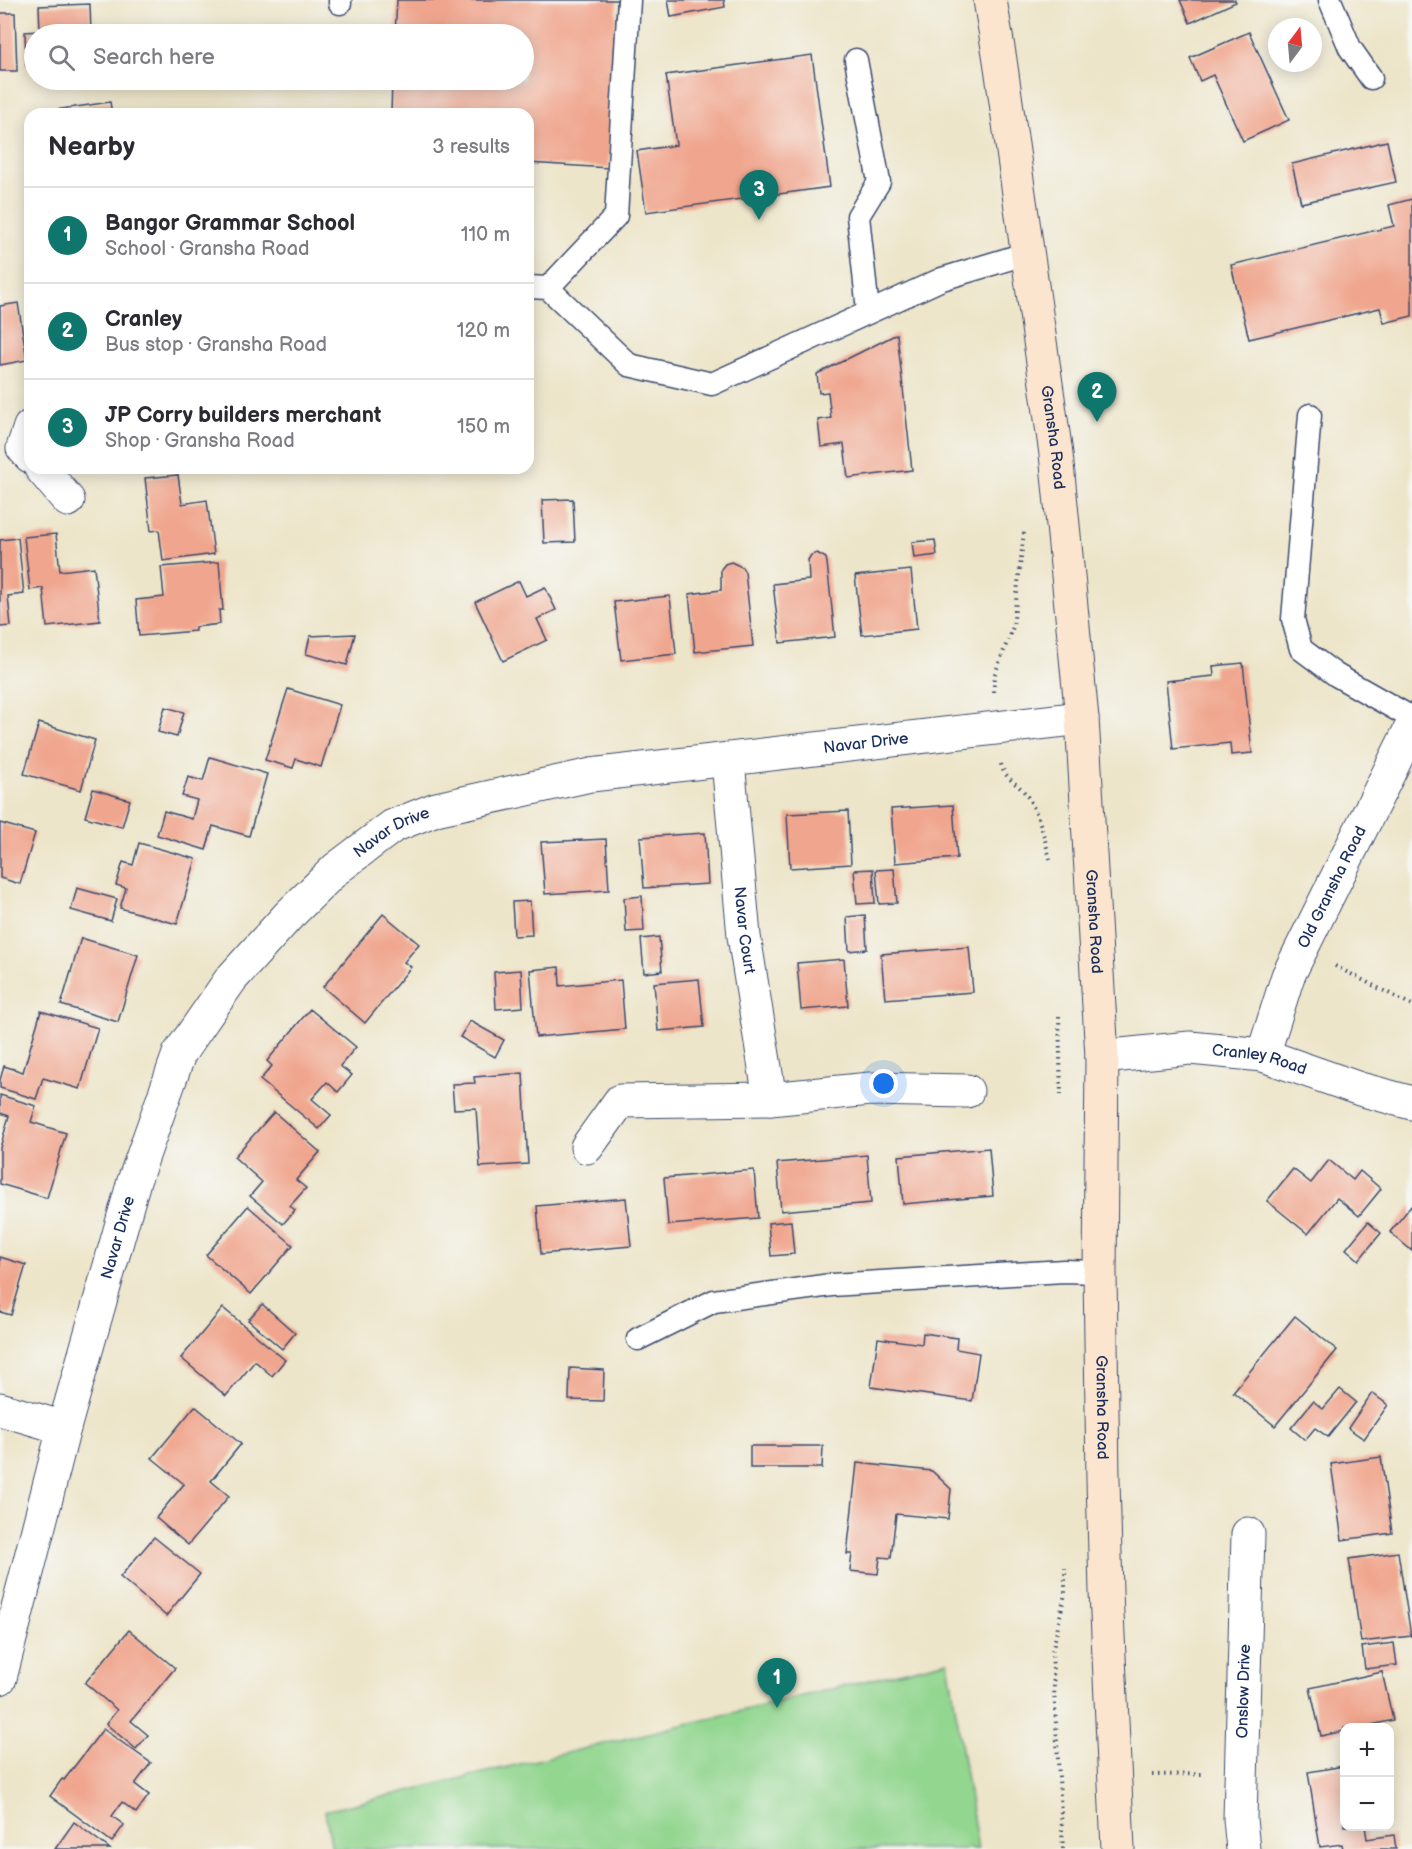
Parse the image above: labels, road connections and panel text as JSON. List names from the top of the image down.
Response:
{
  "streets": {
    "street": [
      "Gransha Road",
      "Navar Drive",
      "Old Gransha Road",
      "Navar Court",
      "Cranley Road",
      "Onslow Drive"
    ]
  },
  "crossings": [
    ["Gransha Road", "Navar Drive"],
    ["Gransha Road", "Cranley Road"],
    ["Navar Drive", "Navar Court"],
    ["Old Gransha Road", "Cranley Road"]
  ],
  "north": "top",
  "page": {
    "search": "Search here",
    "heading": ["Nearby", "3 results"],
    "pins": ["3", "2", "1"],
    "list": [
      {
        "mark": "1",
        "name": "Bangor Grammar School",
        "note": "School · Gransha Road",
        "value": "110 m"
      },
      {
        "mark": "2",
        "name": "Cranley",
        "note": "Bus stop · Gransha Road",
        "value": "120 m"
      },
      {
        "mark": "3",
        "name": "JP Corry builders merchant",
        "note": "Shop · Gransha Road",
        "value": "150 m"
      }
    ],
    "map_buttons": ["+", "−"]
  }
}
